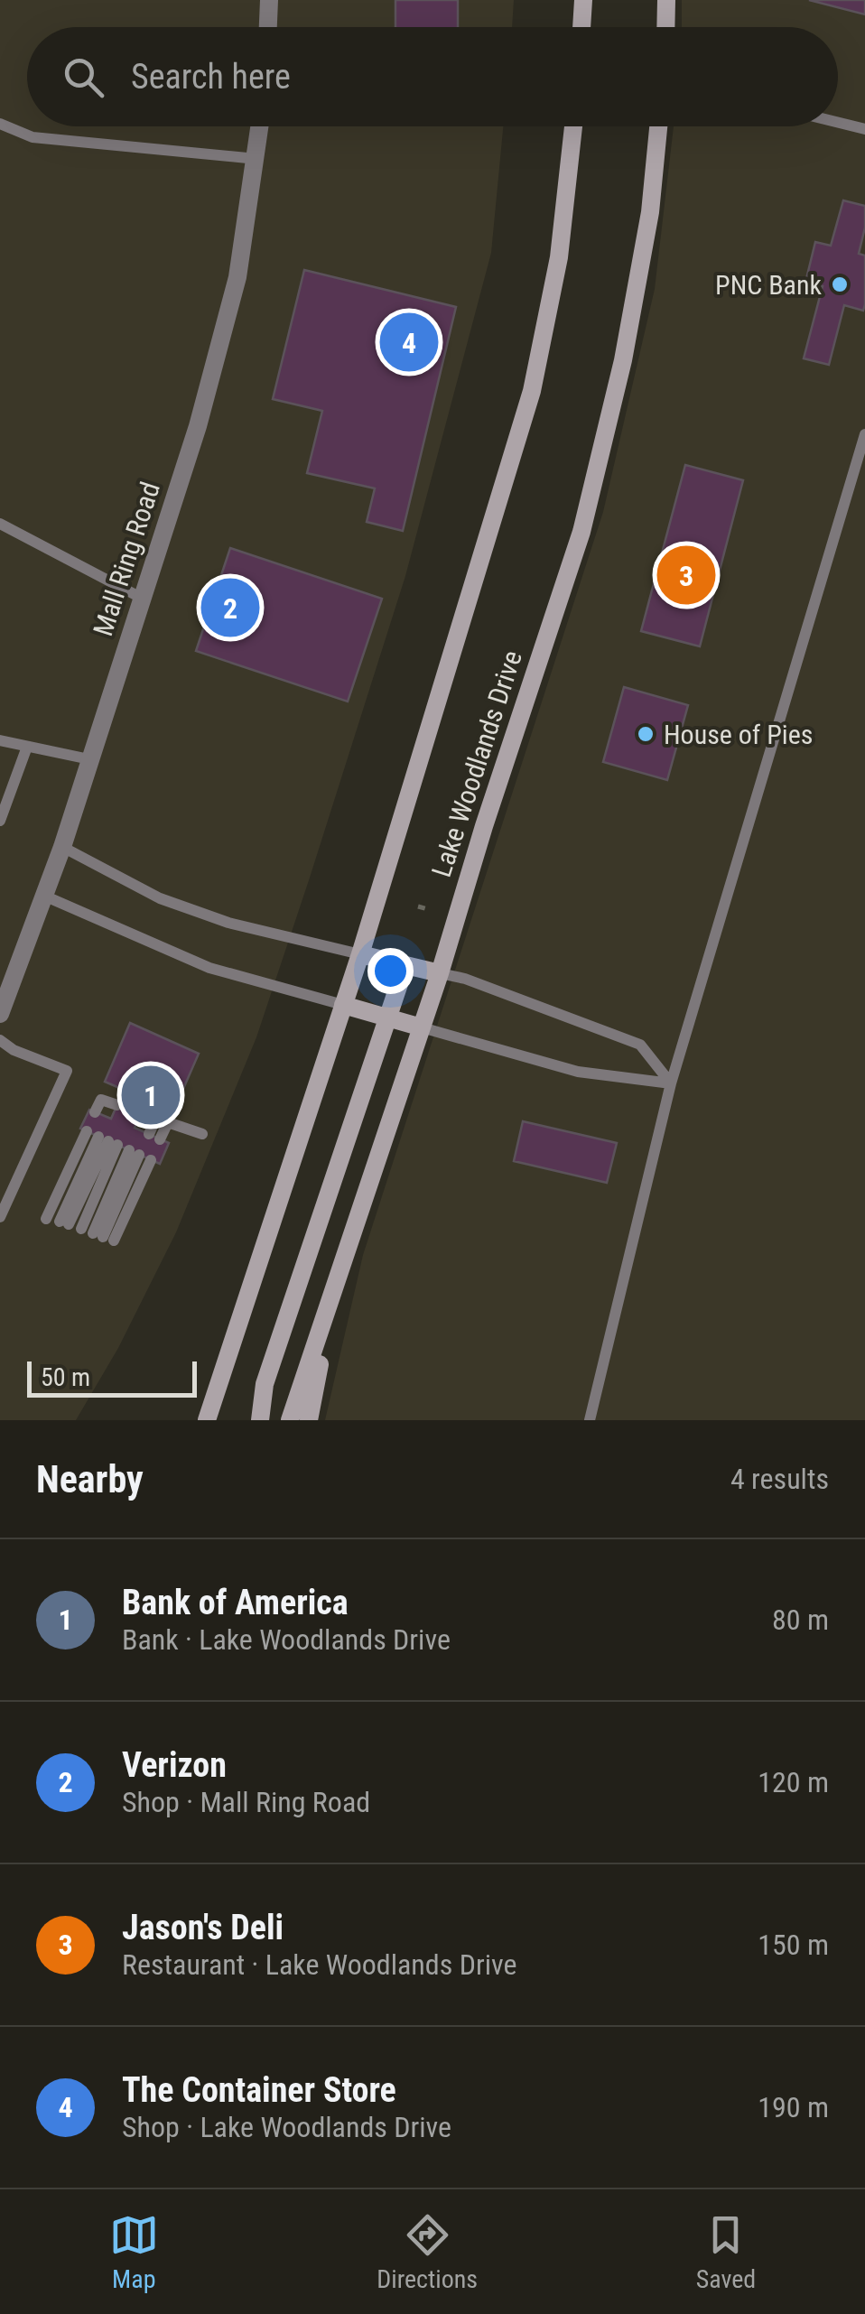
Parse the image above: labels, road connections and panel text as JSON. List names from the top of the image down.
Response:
{
  "streets": {
    "main road": ["Lake Woodlands Drive"],
    "street": ["Mall Ring Road"]
  },
  "places": ["PNC Bank", "House of Pies"],
  "scale_bar": "50 m",
  "page": {
    "search": "Search here",
    "pins": [
      "4",
      "3",
      "2",
      "1"
    ],
    "scale": "50 m",
    "heading": ["Nearby", "4 results"],
    "list": [
      {
        "mark": "1",
        "name": "Bank of America",
        "note": "Bank · Lake Woodlands Drive",
        "value": "80 m"
      },
      {
        "mark": "2",
        "name": "Verizon",
        "note": "Shop · Mall Ring Road",
        "value": "120 m"
      },
      {
        "mark": "3",
        "name": "Jason's Deli",
        "note": "Restaurant · Lake Woodlands Drive",
        "value": "150 m"
      },
      {
        "mark": "4",
        "name": "The Container Store",
        "note": "Shop · Lake Woodlands Drive",
        "value": "190 m"
      }
    ],
    "nav": ["Map", "Directions", "Saved"]
  }
}
